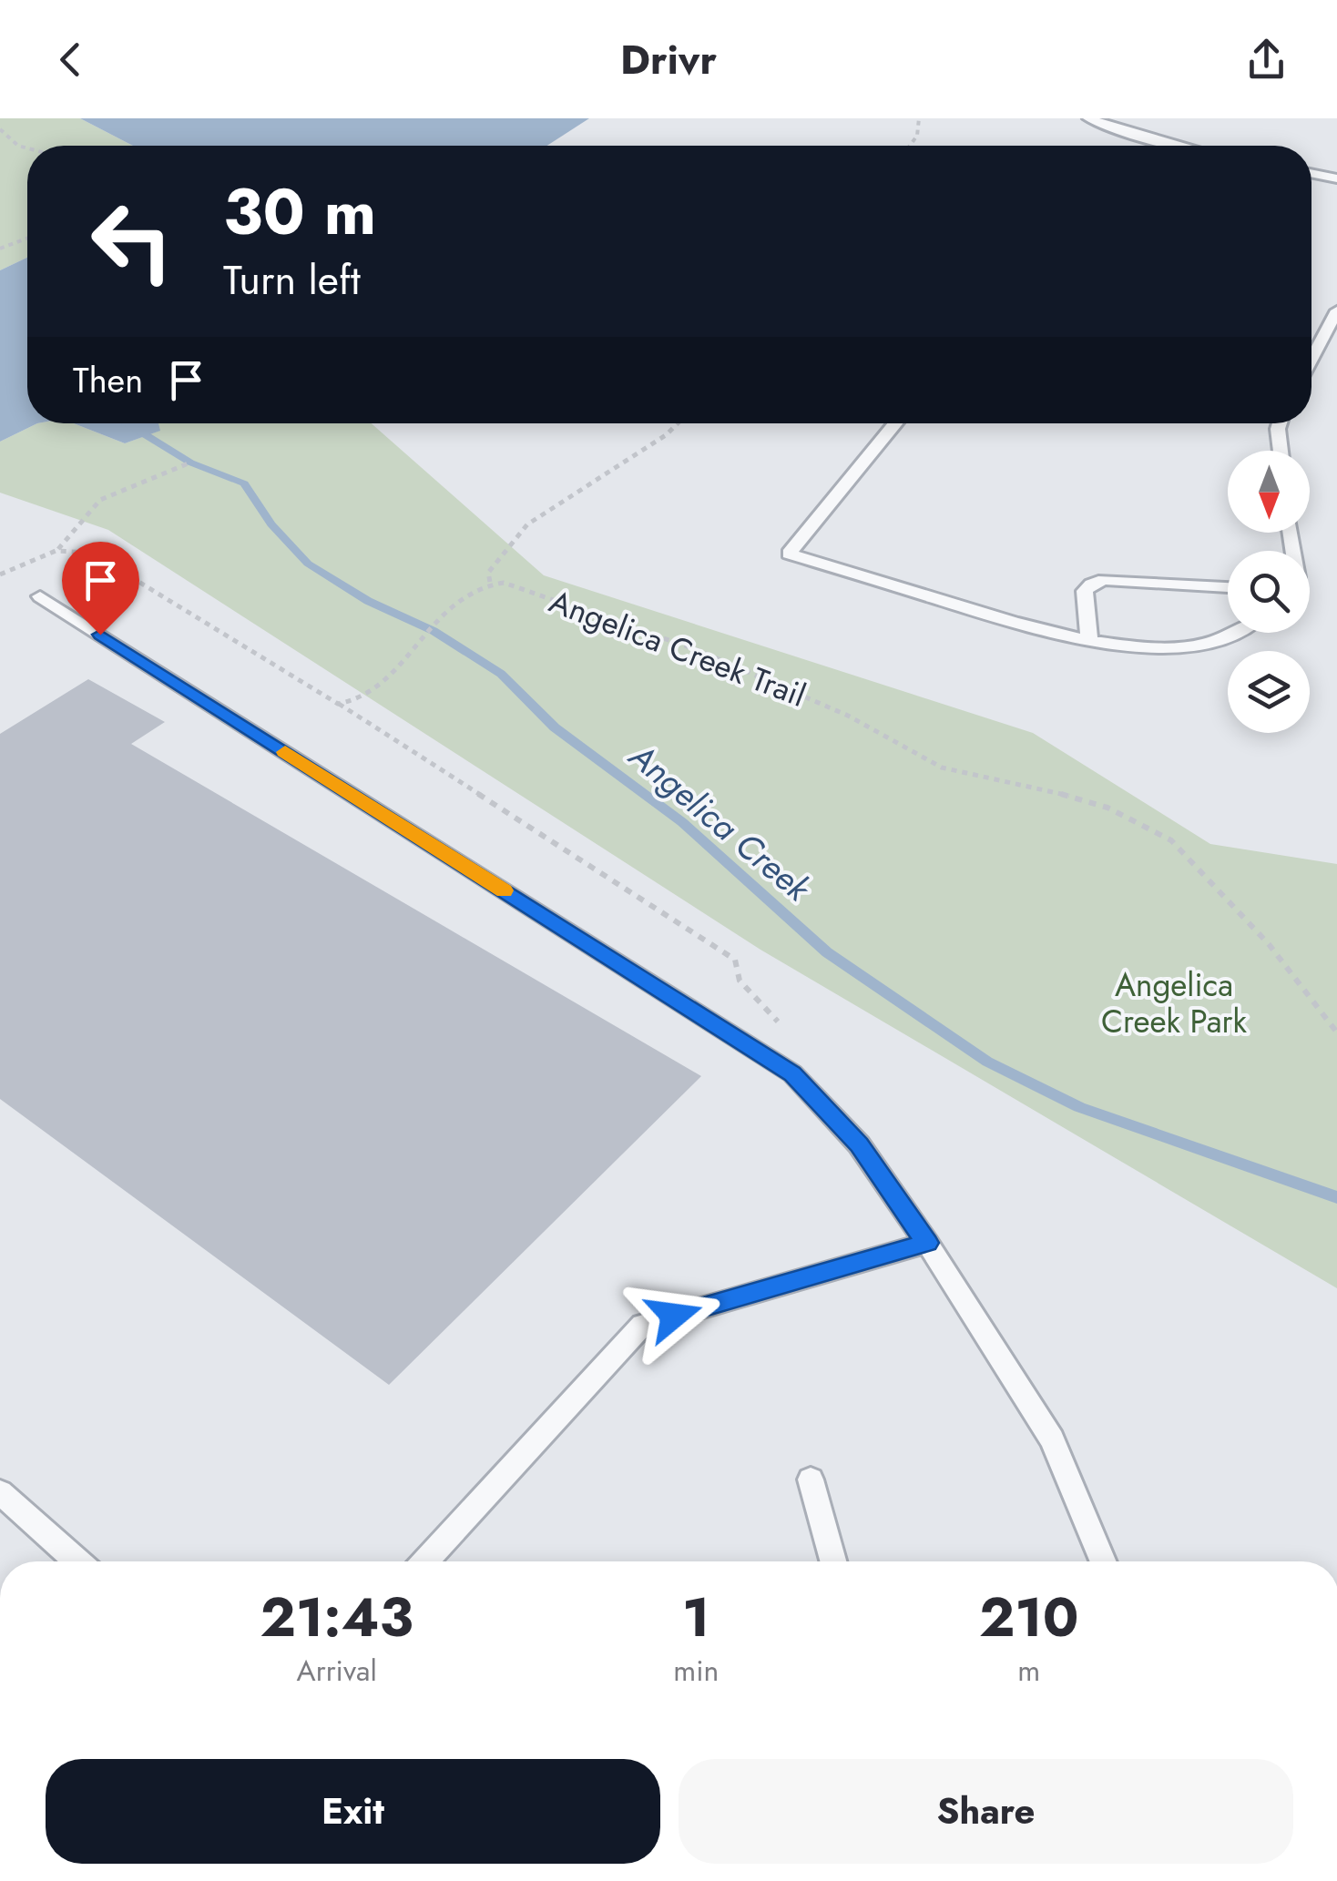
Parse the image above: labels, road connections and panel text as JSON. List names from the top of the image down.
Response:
{
  "streets": {
    "path": ["Angelica Creek Trail"]
  },
  "water": ["Angelica Creek"],
  "parks": ["Angelica Creek Park"],
  "north": "bottom",
  "page": {
    "header": "Drivr",
    "turn": ["30 m", "Turn left"],
    "then": "Then",
    "eta": [
      "21:43",
      "Arrival",
      "1",
      "min",
      "210",
      "m"
    ],
    "buttons": ["Exit", "Share"]
  }
}
